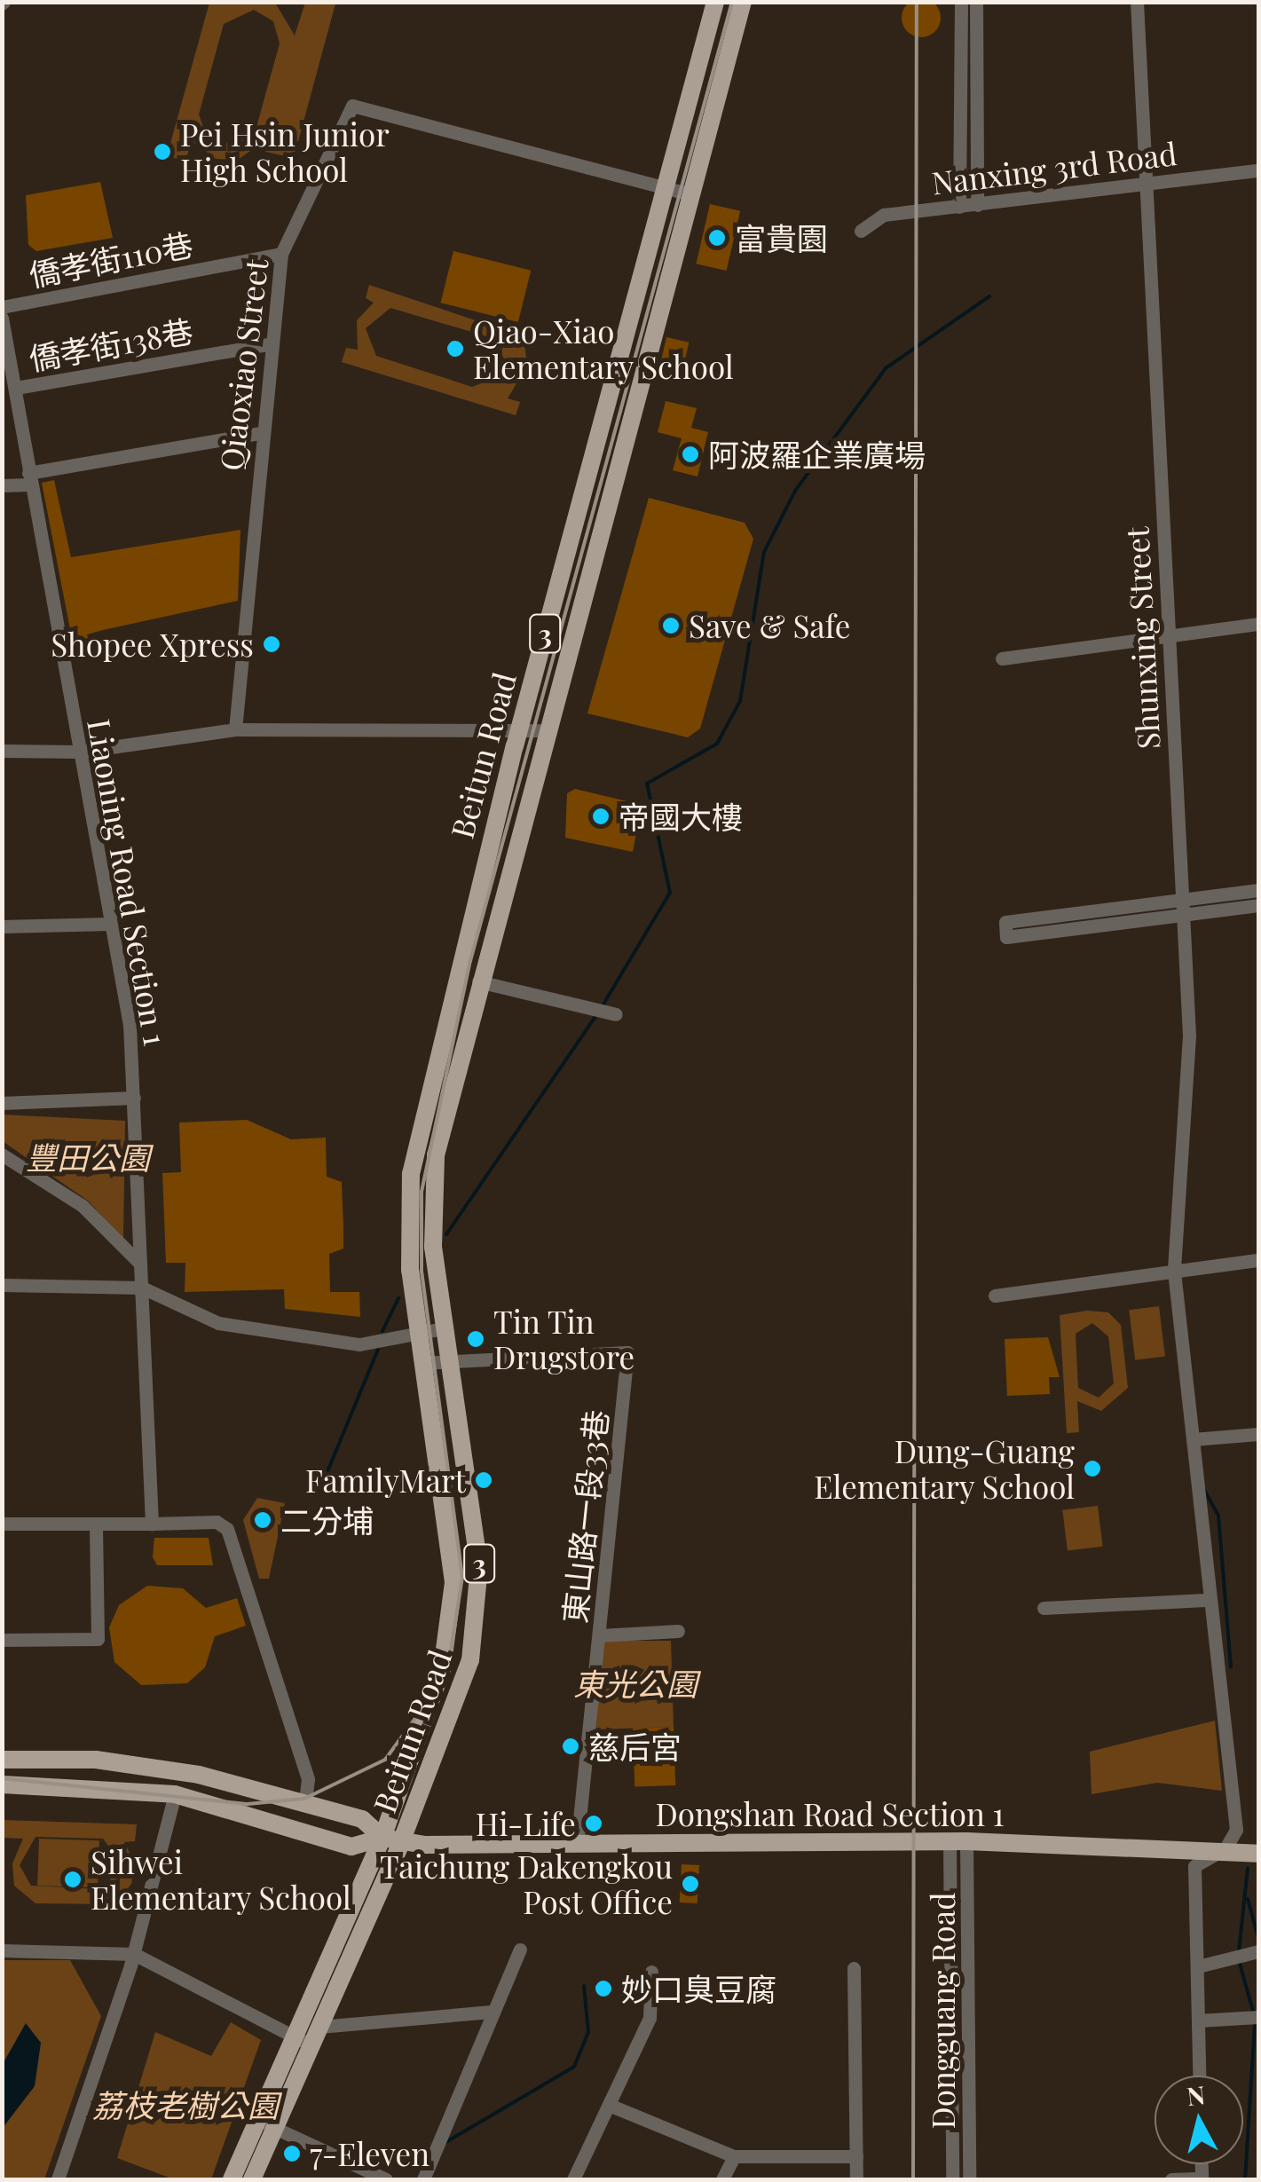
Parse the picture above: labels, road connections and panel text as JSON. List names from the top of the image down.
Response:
{
  "streets": {
    "main road": ["3", "Beitun Road", "Dongshan Road Section 1"],
    "street": [
      "Nanxing 3rd Road",
      "僑孝街110巷",
      "僑孝街138巷",
      "Qiaoxiao Street",
      "Shunxing Street",
      "Liaoning Road Section 1",
      "東山路一段33巷",
      "Dongguang Road"
    ]
  },
  "crossings": [
    ["Nanxing 3rd Road", "Shunxing Street"],
    ["僑孝街110巷", "Qiaoxiao Street"],
    ["僑孝街138巷", "Qiaoxiao Street"],
    ["僑孝街138巷", "Liaoning Road Section 1"],
    ["Qiaoxiao Street", "Beitun Road"],
    ["Shunxing Street", "Dongshan Road Section 1"],
    ["Beitun Road", "東山路一段33巷"],
    ["Beitun Road", "Dongshan Road Section 1"],
    ["東山路一段33巷", "Dongshan Road Section 1"],
    ["Dongshan Road Section 1", "Dongguang Road"]
  ],
  "parks": ["豐田公園", "東光公園", "荔枝老樹公園"],
  "places": [
    "Pei Hsin Junior High School",
    "富貴園",
    "Qiao-Xiao Elementary School",
    "阿波羅企業廣場",
    "Save & Safe",
    "Shopee Xpress",
    "帝國大樓",
    "Tin Tin Drugstore",
    "Dung-Guang Elementary School",
    "FamilyMart",
    "二分埔",
    "慈后宮",
    "Hi-Life",
    "Sihwei Elementary School",
    "Taichung Dakengkou Post Office",
    "妙口臭豆腐",
    "7-Eleven"
  ],
  "north": "top"
}
